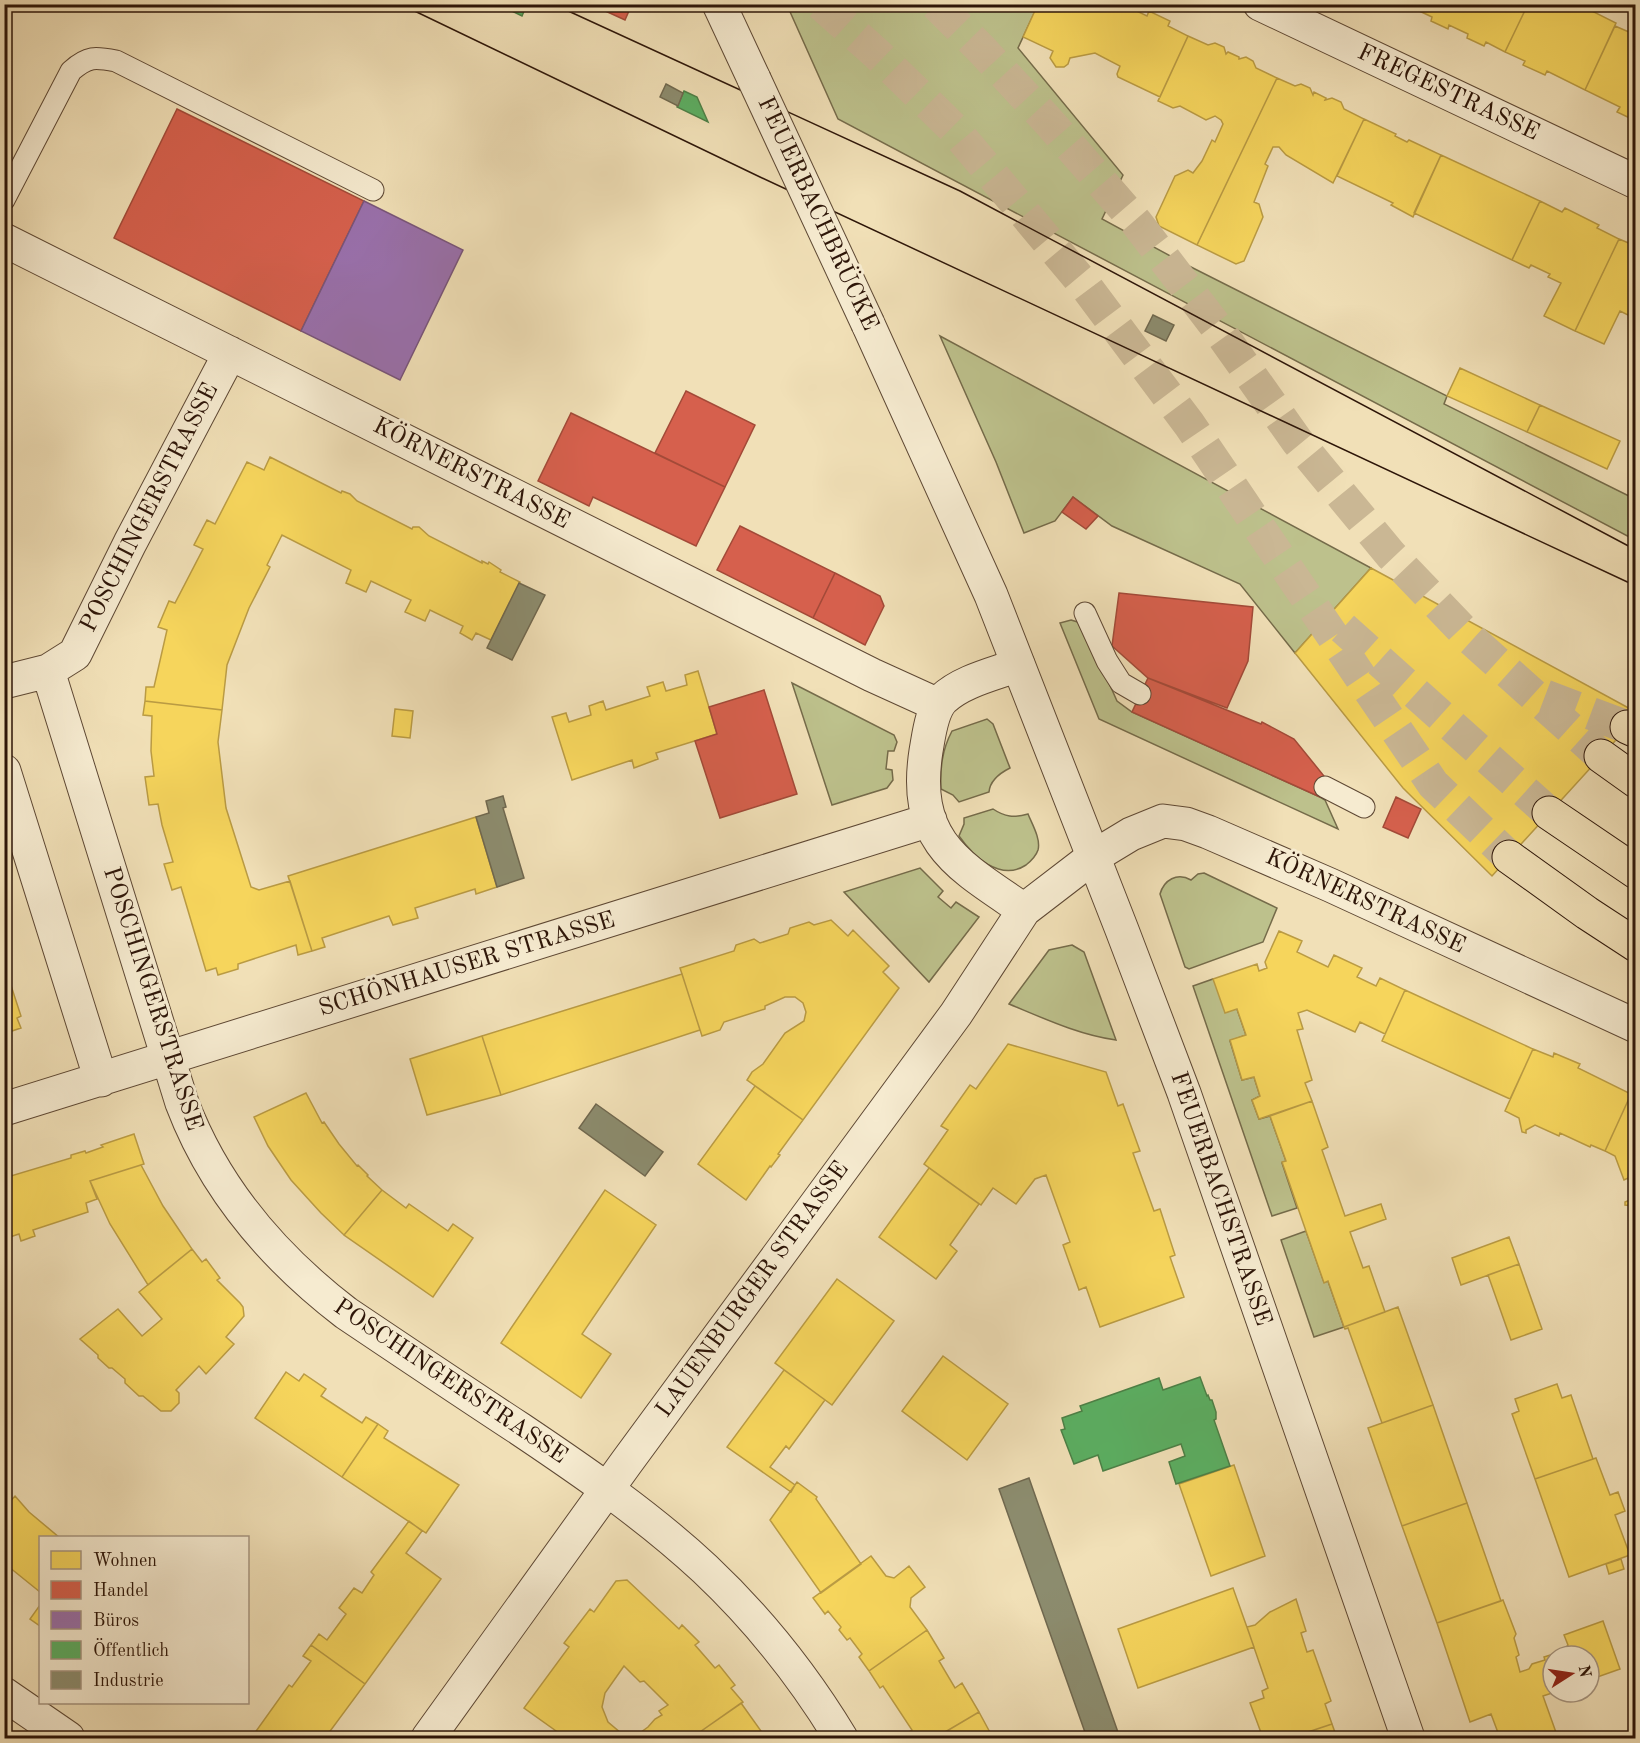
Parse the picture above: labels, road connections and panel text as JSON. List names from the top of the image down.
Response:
{
  "streets": {
    "street": [
      "FREGESTRASSE",
      "FEUERBACHBRÜCKE",
      "KÖRNERSTRASSE",
      "POSCHINGERSTRASSE",
      "SCHÖNHAUSER STRASSE",
      "FEUERBACHSTRASSE",
      "LAUENBURGER STRASSE"
    ]
  },
  "crossings": [
    ["FEUERBACHBRÜCKE", "FEUERBACHSTRASSE"],
    ["KÖRNERSTRASSE", "POSCHINGERSTRASSE"],
    ["KÖRNERSTRASSE", "FEUERBACHSTRASSE"],
    ["KÖRNERSTRASSE", "LAUENBURGER STRASSE"],
    ["POSCHINGERSTRASSE", "SCHÖNHAUSER STRASSE"],
    ["POSCHINGERSTRASSE", "LAUENBURGER STRASSE"],
    ["FEUERBACHSTRASSE", "LAUENBURGER STRASSE"]
  ],
  "legend": [
    "Wohnen",
    "Handel",
    "Büros",
    "Öffentlich",
    "Industrie"
  ],
  "north": "right"
}
